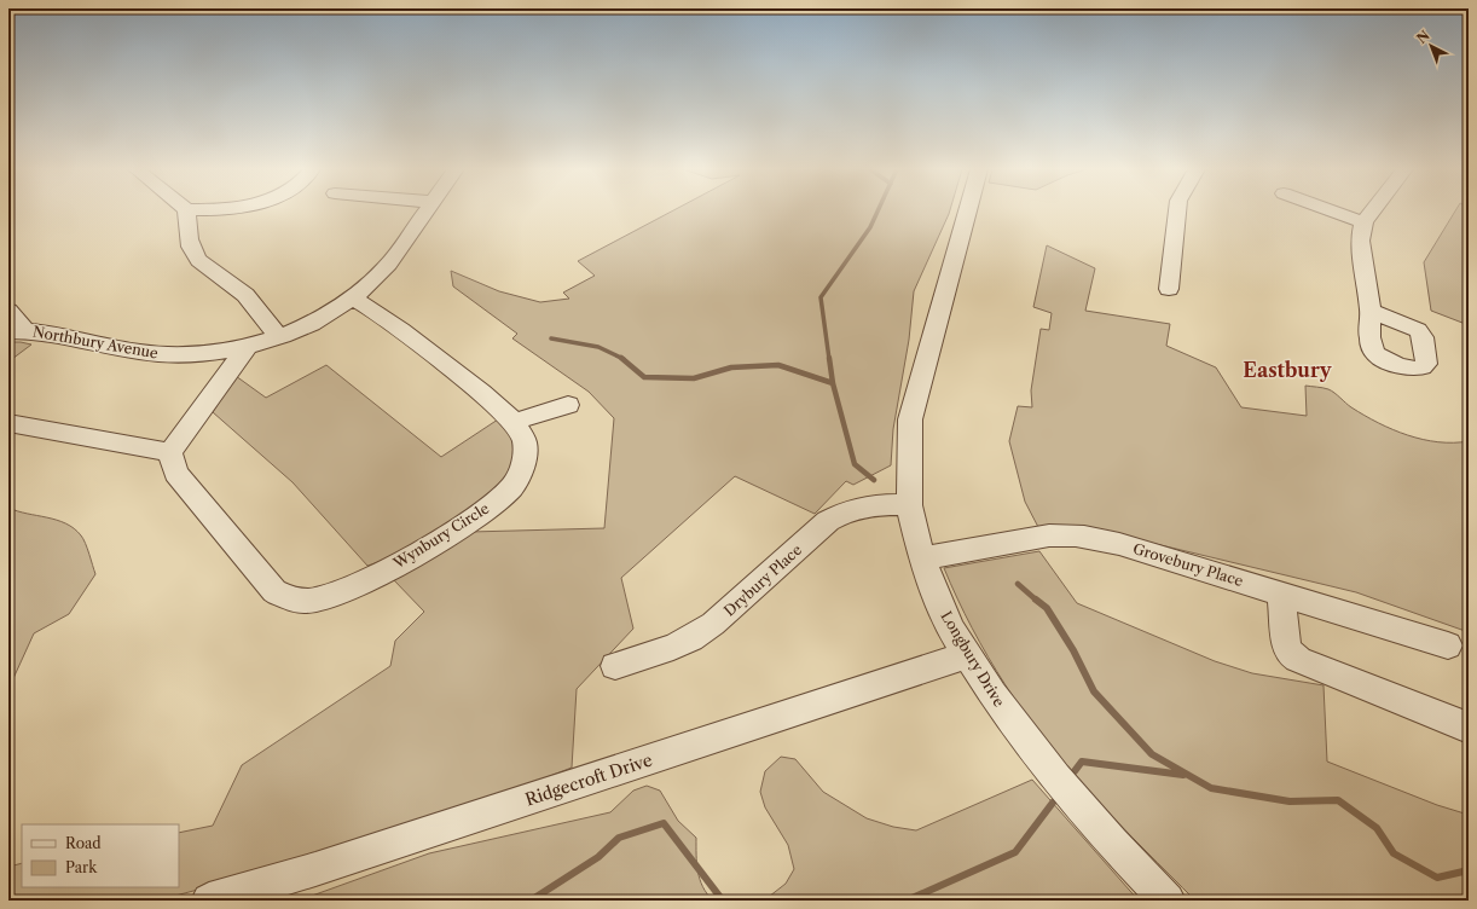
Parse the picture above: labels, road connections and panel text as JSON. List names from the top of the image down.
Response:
{
  "streets": {
    "street": [
      "Northbury Avenue",
      "Wynbury Circle",
      "Grovebury Place",
      "Drybury Place",
      "Longbury Drive",
      "Ridgecroft Drive"
    ]
  },
  "crossings": [
    ["Northbury Avenue", "Wynbury Circle"],
    ["Grovebury Place", "Longbury Drive"],
    ["Drybury Place", "Longbury Drive"],
    ["Longbury Drive", "Ridgecroft Drive"]
  ],
  "districts": ["Eastbury"],
  "legend": ["Road", "Park"],
  "north": "top left"
}
